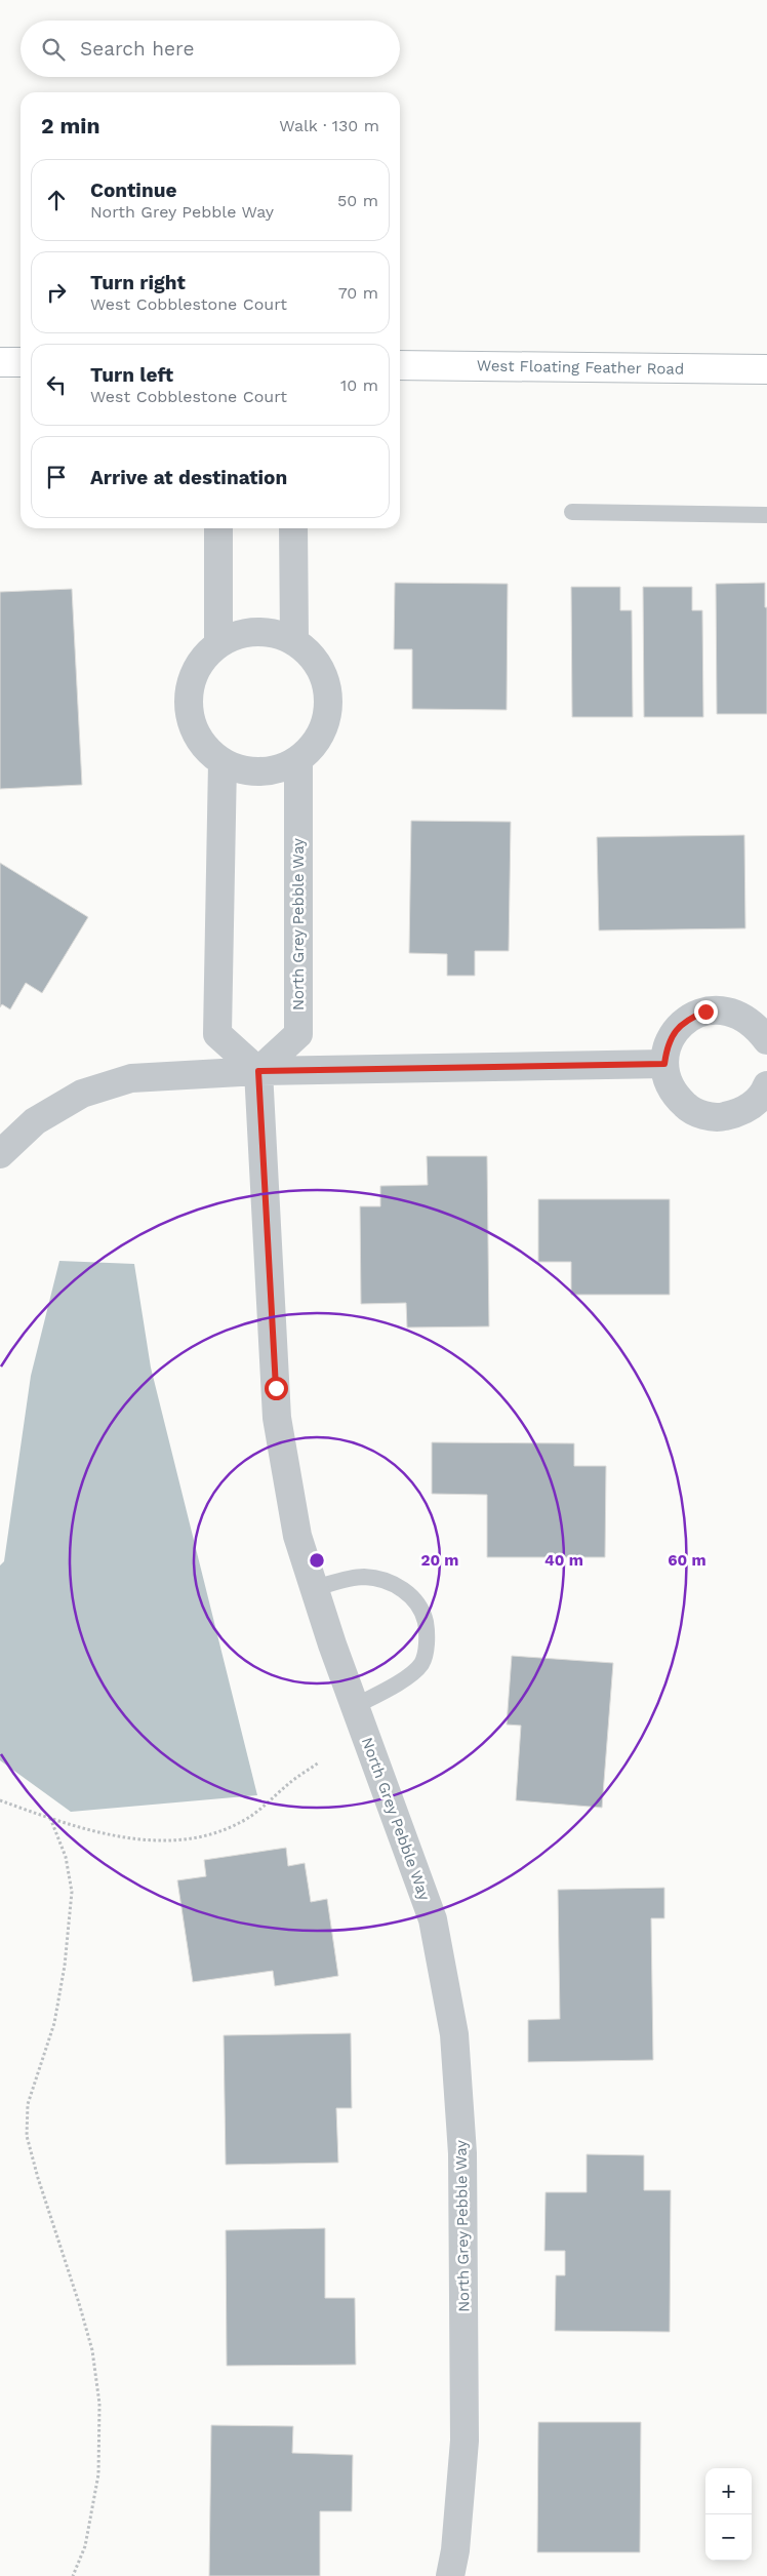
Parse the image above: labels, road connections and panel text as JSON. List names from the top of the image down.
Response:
{
  "streets": {
    "main road": ["West Floating Feather Road"],
    "street": ["North Grey Pebble Way"]
  },
  "page": {
    "search": "Search here",
    "heading": ["2 min", "Walk · 130 m"],
    "list": [
      ["Continue", "North Grey Pebble Way", "50 m"],
      ["Turn right", "West Cobblestone Court", "70 m"],
      ["Turn left", "West Cobblestone Court", "10 m"],
      "Arrive at destination"
    ],
    "map_buttons": ["+", "−"]
  },
  "rings": ["20 m", "40 m", "60 m"]
}
